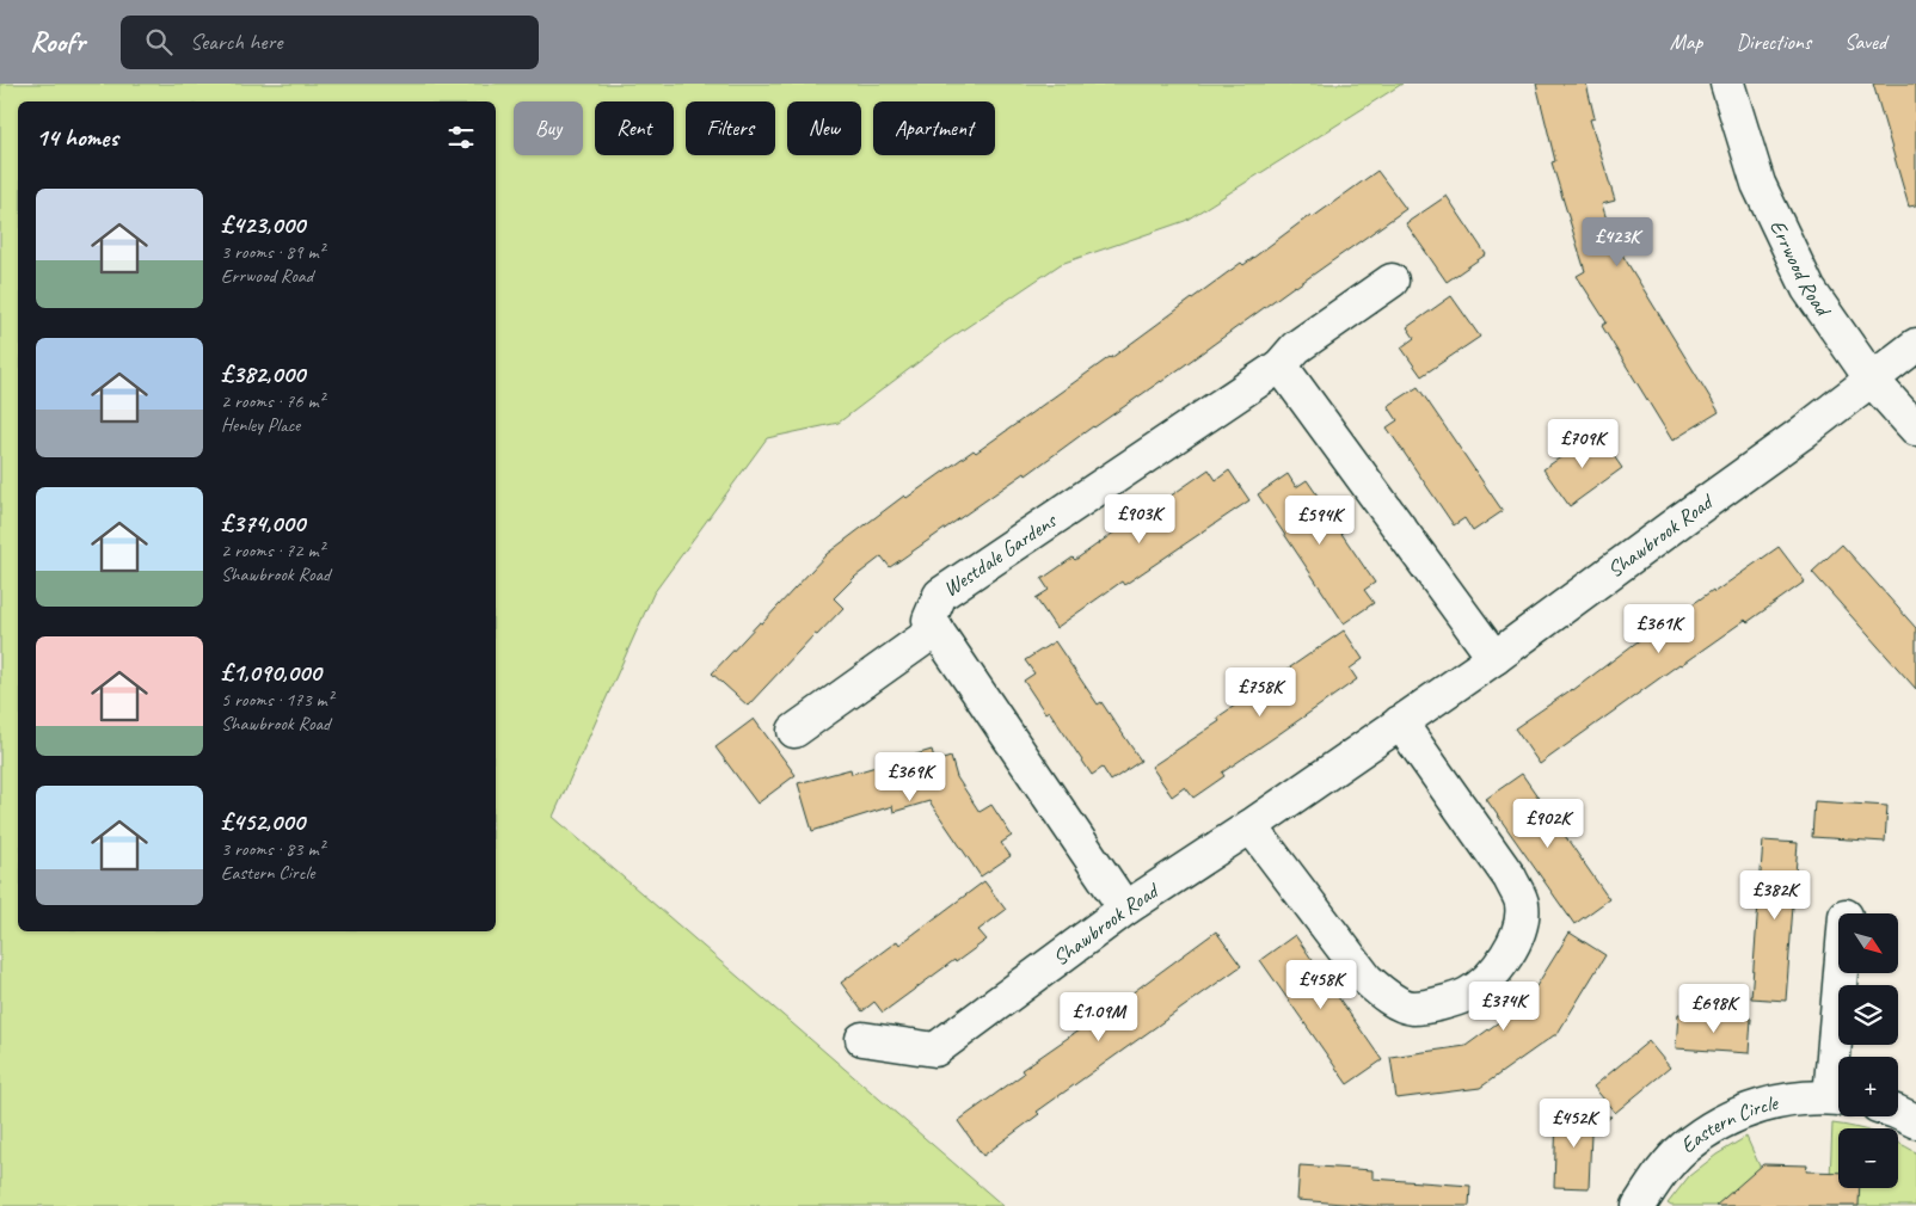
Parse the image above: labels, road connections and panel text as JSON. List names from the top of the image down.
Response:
{
  "streets": {
    "street": [
      "Errwood Road",
      "Shawbrook Road",
      "Westdale Gardens",
      "Eastern Circle"
    ]
  },
  "crossings": [
    ["Errwood Road", "Shawbrook Road"],
    ["Shawbrook Road", "Westdale Gardens"]
  ],
  "north": "bottom right",
  "page": {
    "header": "Roofr",
    "search": "Search here",
    "nav": ["Map", "Directions", "Saved"],
    "chip": [
      "Buy",
      "Rent",
      "Filters",
      "New",
      "Apartment"
    ],
    "heading": "14 homes",
    "list": [
      {
        "name": "£423,000",
        "note": "3 rooms · 89 m² · Errwood Road"
      },
      {
        "name": "£382,000",
        "note": "2 rooms · 76 m² · Henley Place"
      },
      {
        "name": "£374,000",
        "note": "2 rooms · 72 m² · Shawbrook Road"
      },
      {
        "name": "£1,090,000",
        "note": "5 rooms · 173 m² · Shawbrook Road"
      },
      {
        "name": "£452,000",
        "note": "3 rooms · 83 m² · Eastern Circle"
      }
    ],
    "price": [
      "£423K",
      "£709K",
      "£903K",
      "£594K",
      "£361K",
      "£758K",
      "£369K",
      "£902K",
      "£382K",
      "£458K",
      "£374K",
      "£698K",
      "£1.09M",
      "£452K"
    ],
    "map_buttons": ["+", "−"]
  }
}
